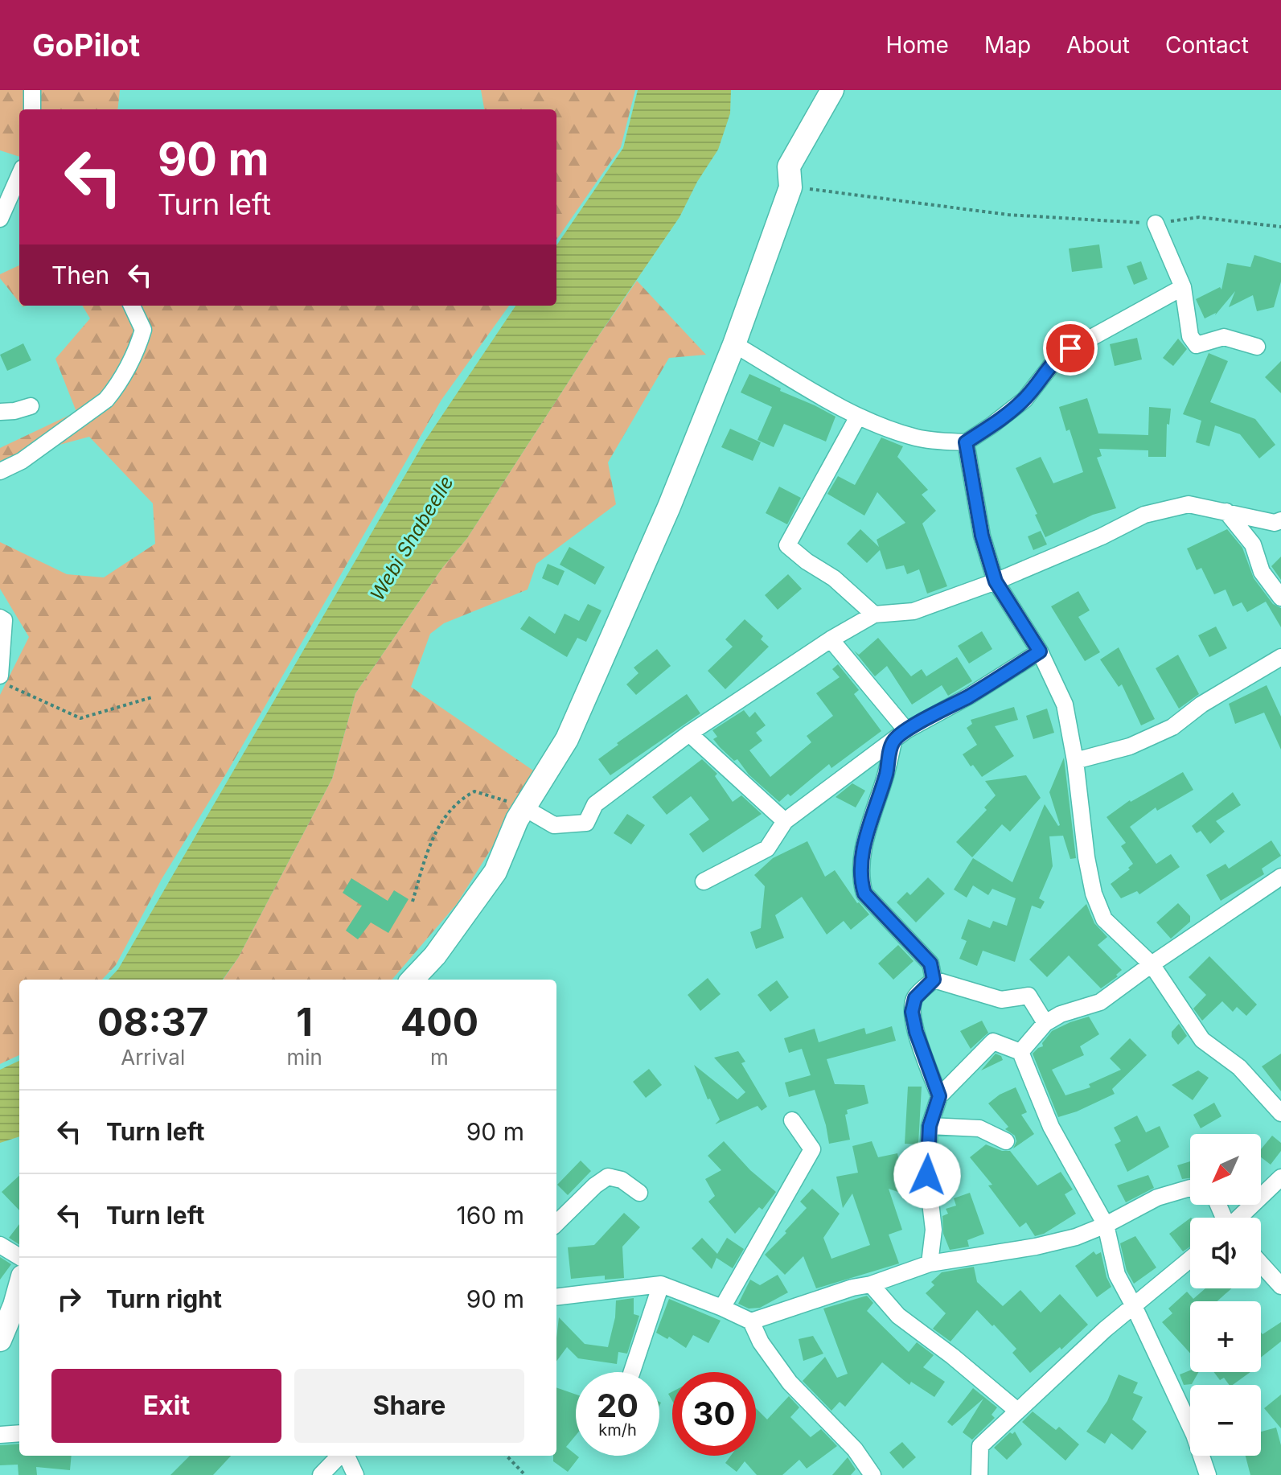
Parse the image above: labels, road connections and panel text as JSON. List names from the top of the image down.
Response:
{
  "water": ["Webi Shabeelle"],
  "north": "bottom left",
  "page": {
    "header": "GoPilot",
    "nav": [
      "Home",
      "Map",
      "About",
      "Contact"
    ],
    "turn": ["90 m", "Turn left"],
    "then": "Then",
    "eta": [
      "08:37",
      "Arrival",
      "1",
      "min",
      "400",
      "m"
    ],
    "list": [
      {
        "name": "Turn left",
        "value": "90 m"
      },
      {
        "name": "Turn left",
        "value": "160 m"
      },
      {
        "name": "Turn right",
        "value": "90 m"
      }
    ],
    "map_buttons": ["+", "−"],
    "buttons": ["Exit", "Share"],
    "speed": "20 km/h",
    "limit": "30"
  }
}
